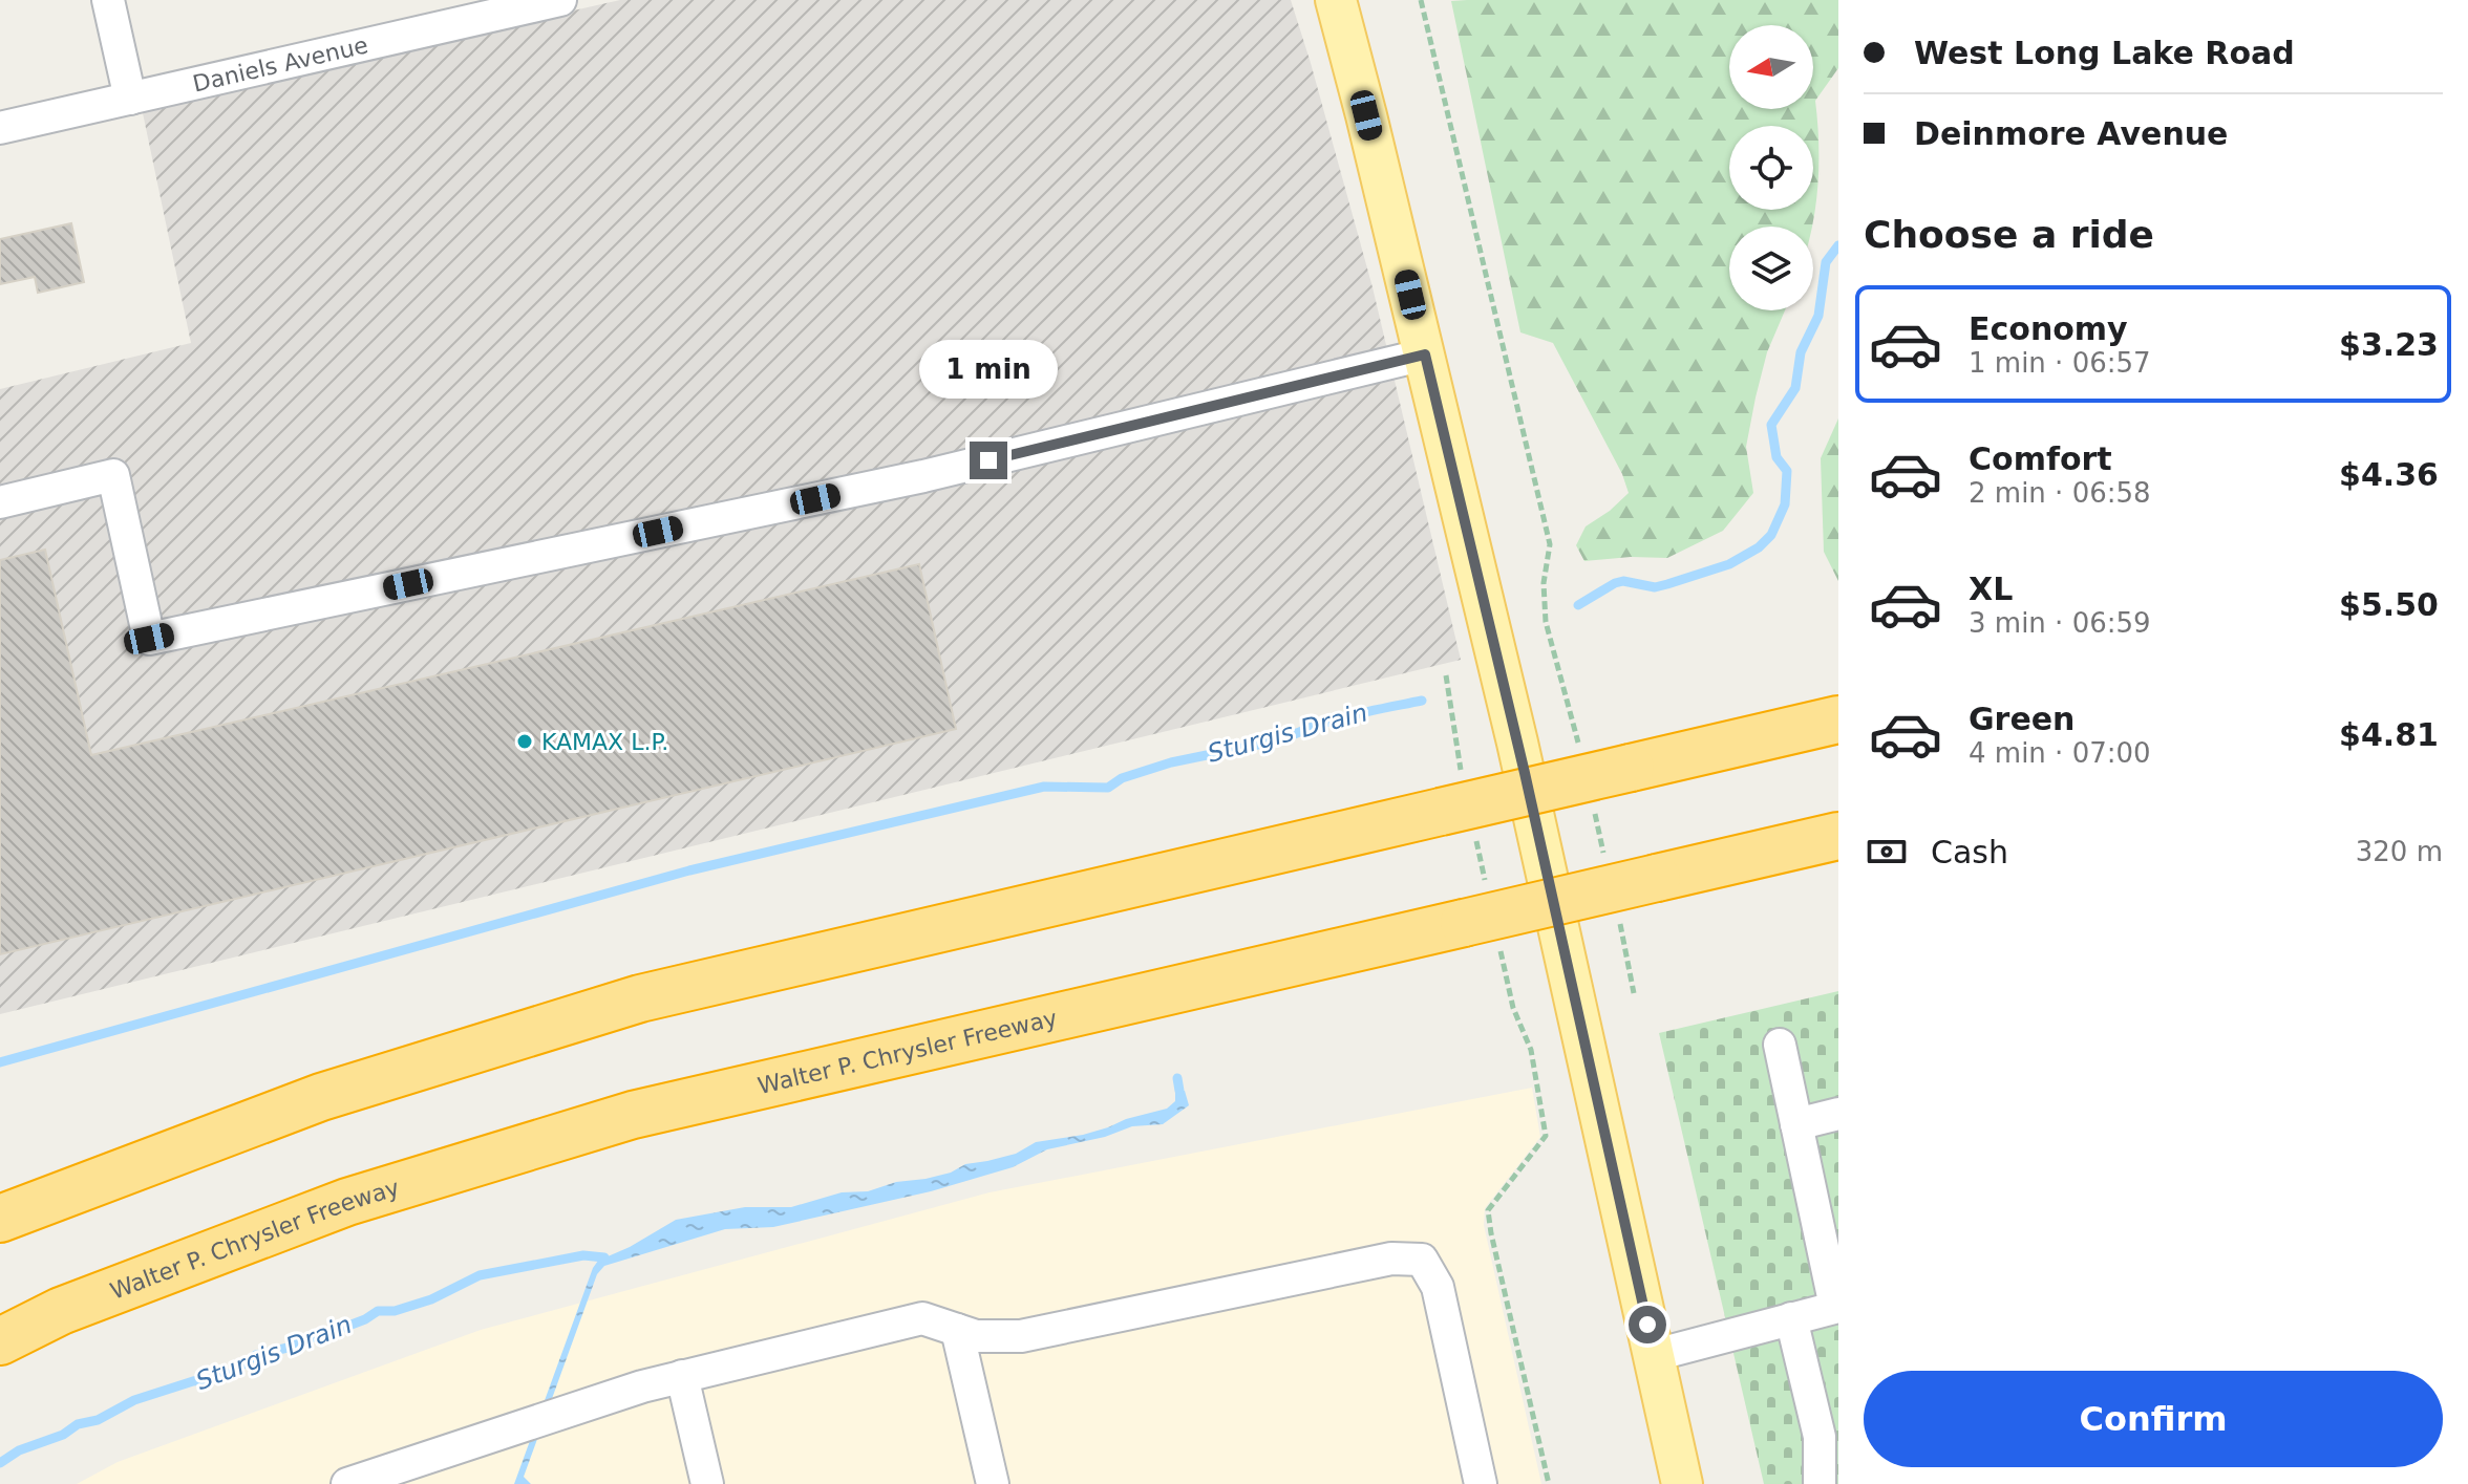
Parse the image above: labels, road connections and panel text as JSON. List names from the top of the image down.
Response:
{
  "streets": {
    "highway": ["Walter P. Chrysler Freeway"],
    "street": ["Daniels Avenue"]
  },
  "water": ["Sturgis Drain"],
  "places": ["KAMAX L.P."],
  "north": "left",
  "page": {
    "banner": ["West Long Lake Road", "Deinmore Avenue"],
    "heading": "Choose a ride",
    "list": [
      {
        "name": "Economy",
        "note": "1 min · 06:57",
        "value": "$3.23"
      },
      {
        "name": "Comfort",
        "note": "2 min · 06:58",
        "value": "$4.36"
      },
      {
        "name": "XL",
        "note": "3 min · 06:59",
        "value": "$5.50"
      },
      {
        "name": "Green",
        "note": "4 min · 07:00",
        "value": "$4.81"
      }
    ],
    "bubble": "1 min",
    "pay": ["Cash", "320 m"],
    "buttons": "Confirm"
  }
}
